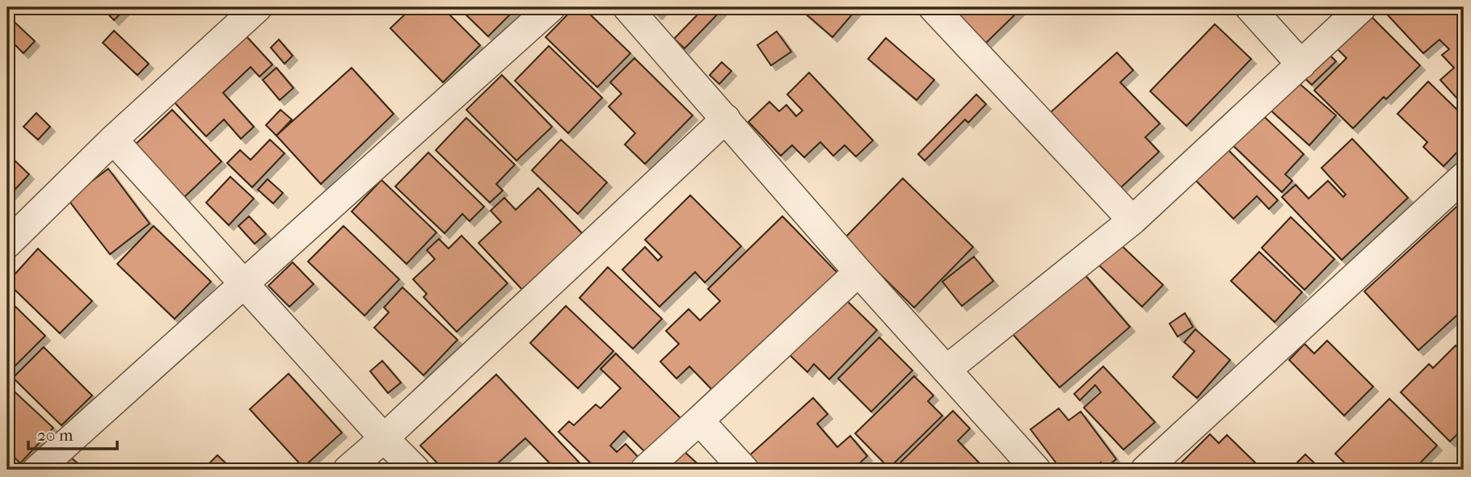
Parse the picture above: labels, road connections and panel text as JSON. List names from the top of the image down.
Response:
{
  "scale_bar": "20 m"
}
